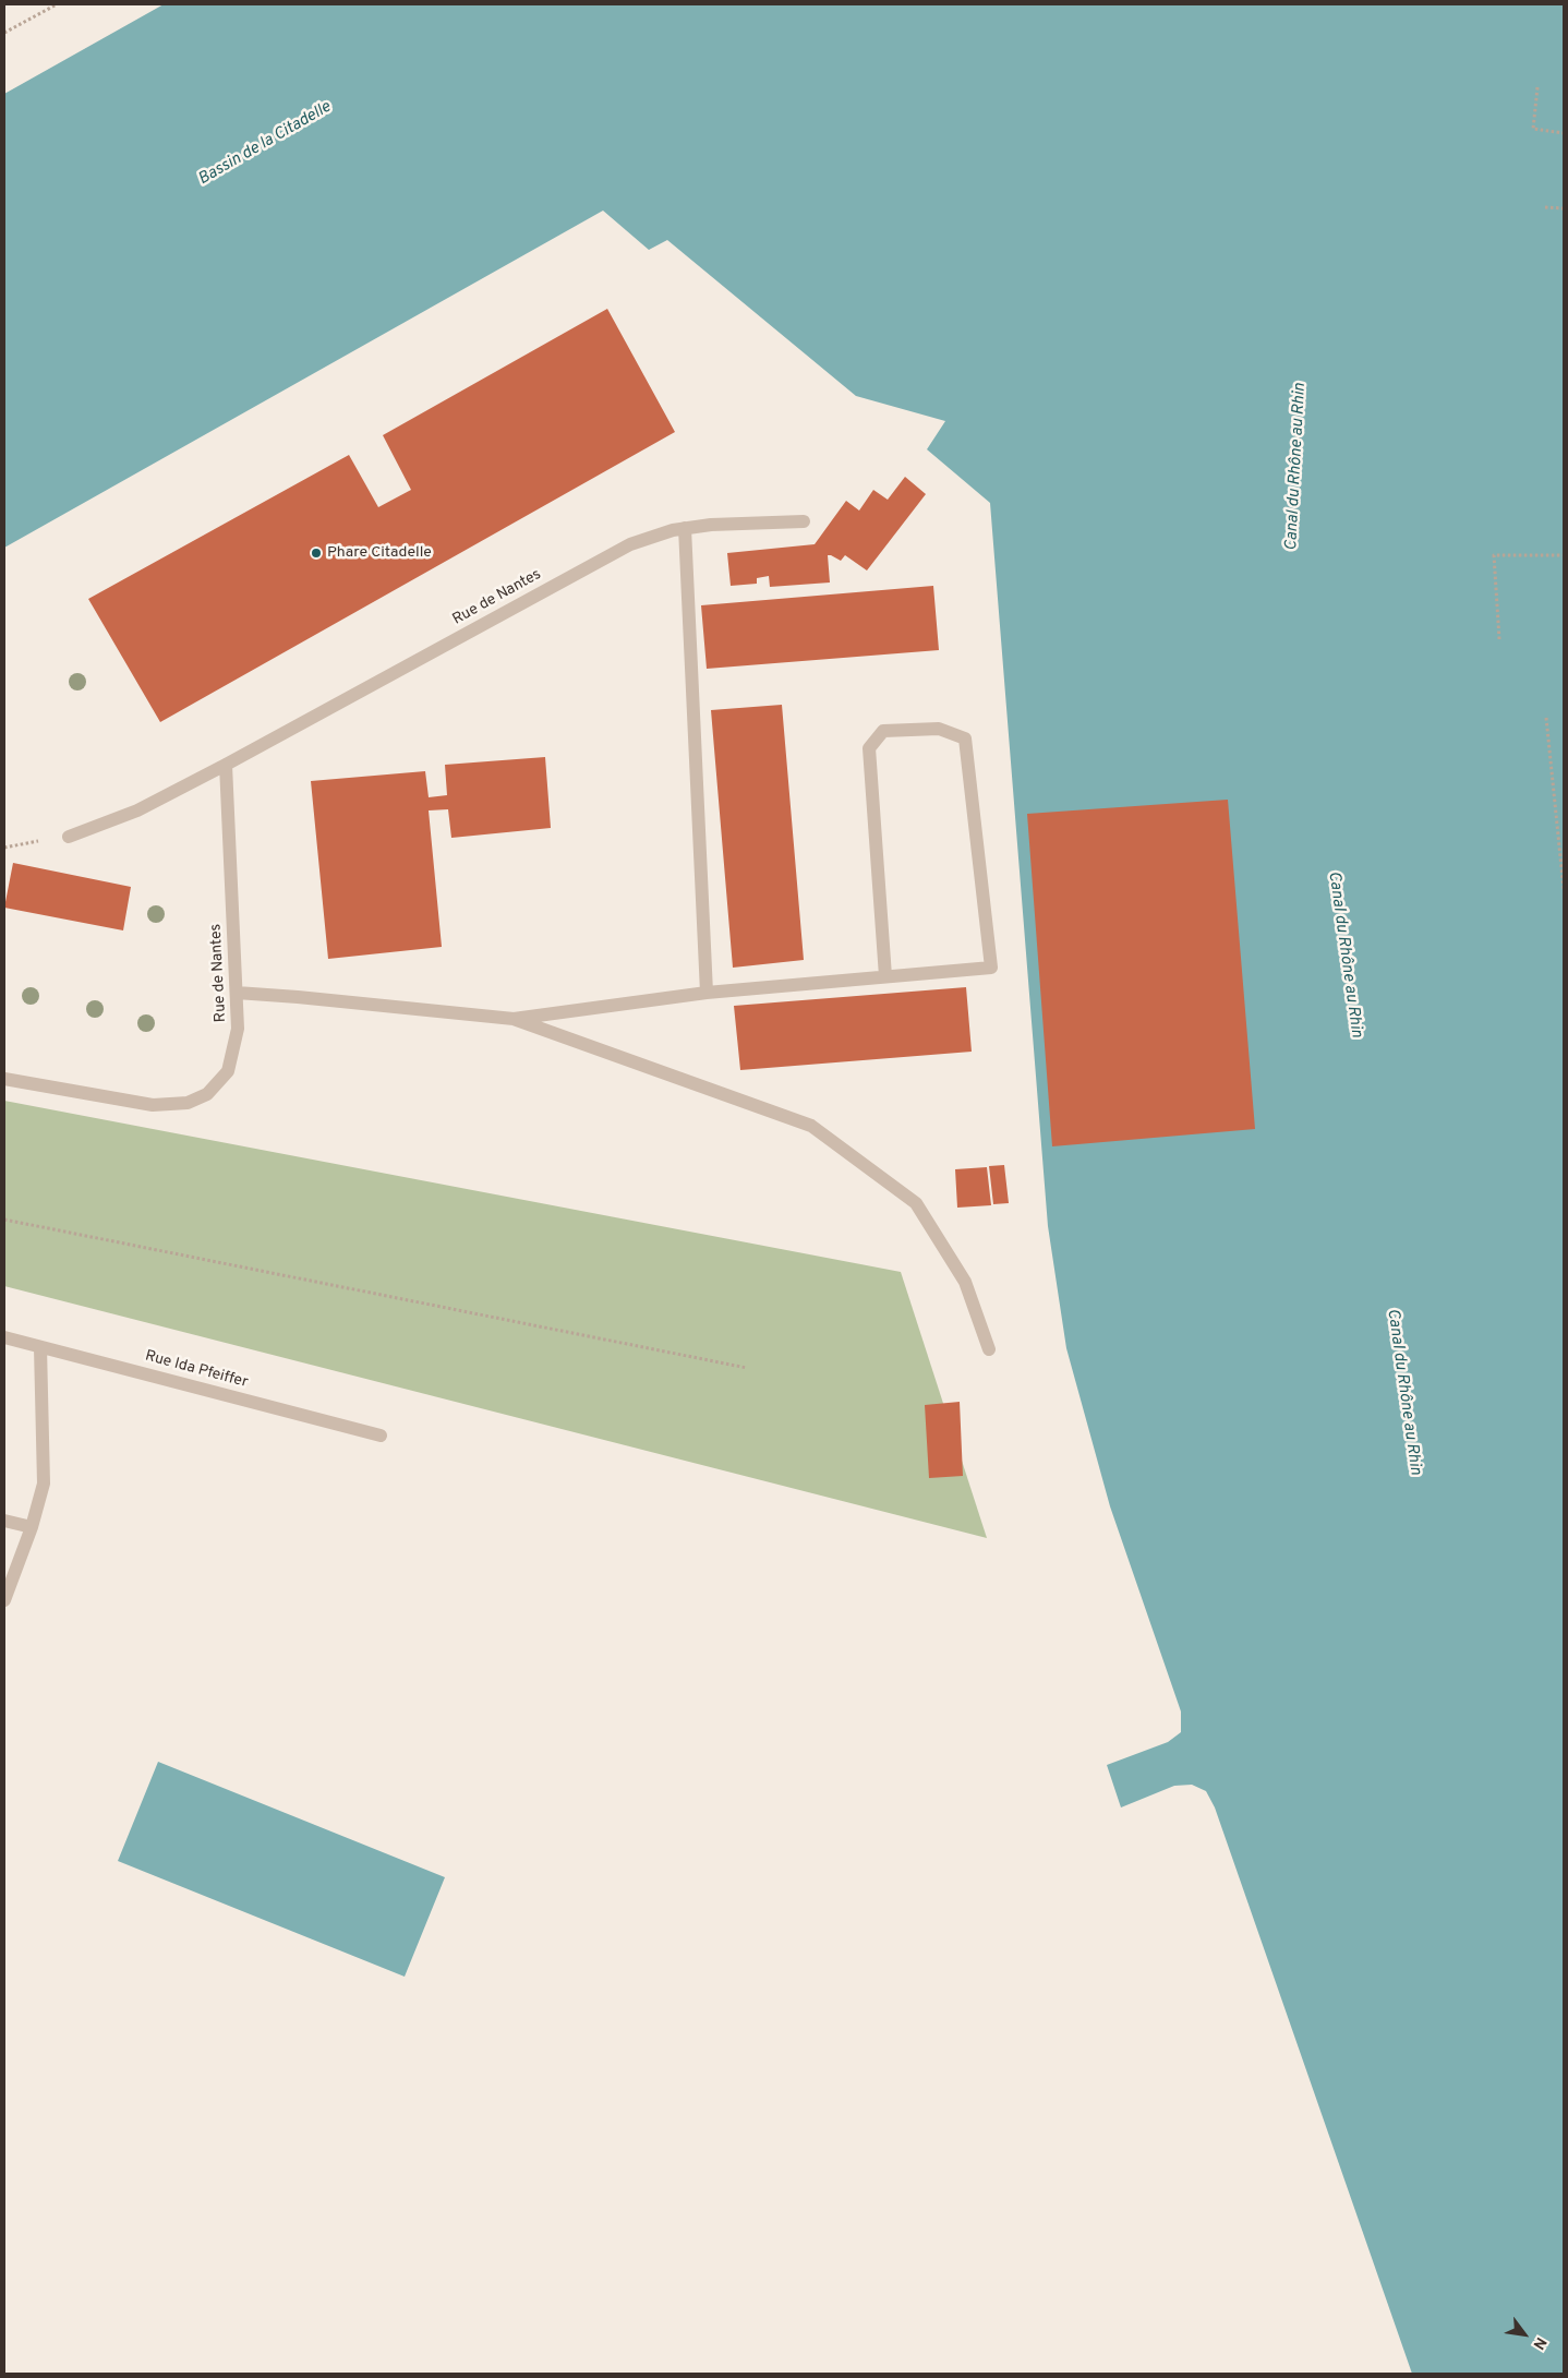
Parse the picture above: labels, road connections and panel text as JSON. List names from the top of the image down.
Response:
{
  "streets": {
    "street": ["Rue de Nantes", "Rue Ida Pfeiffer"]
  },
  "water": ["Bassin de la Citadelle", "Canal du Rhône au Rhin"],
  "places": ["Phare Citadelle"],
  "north": "bottom right"
}
